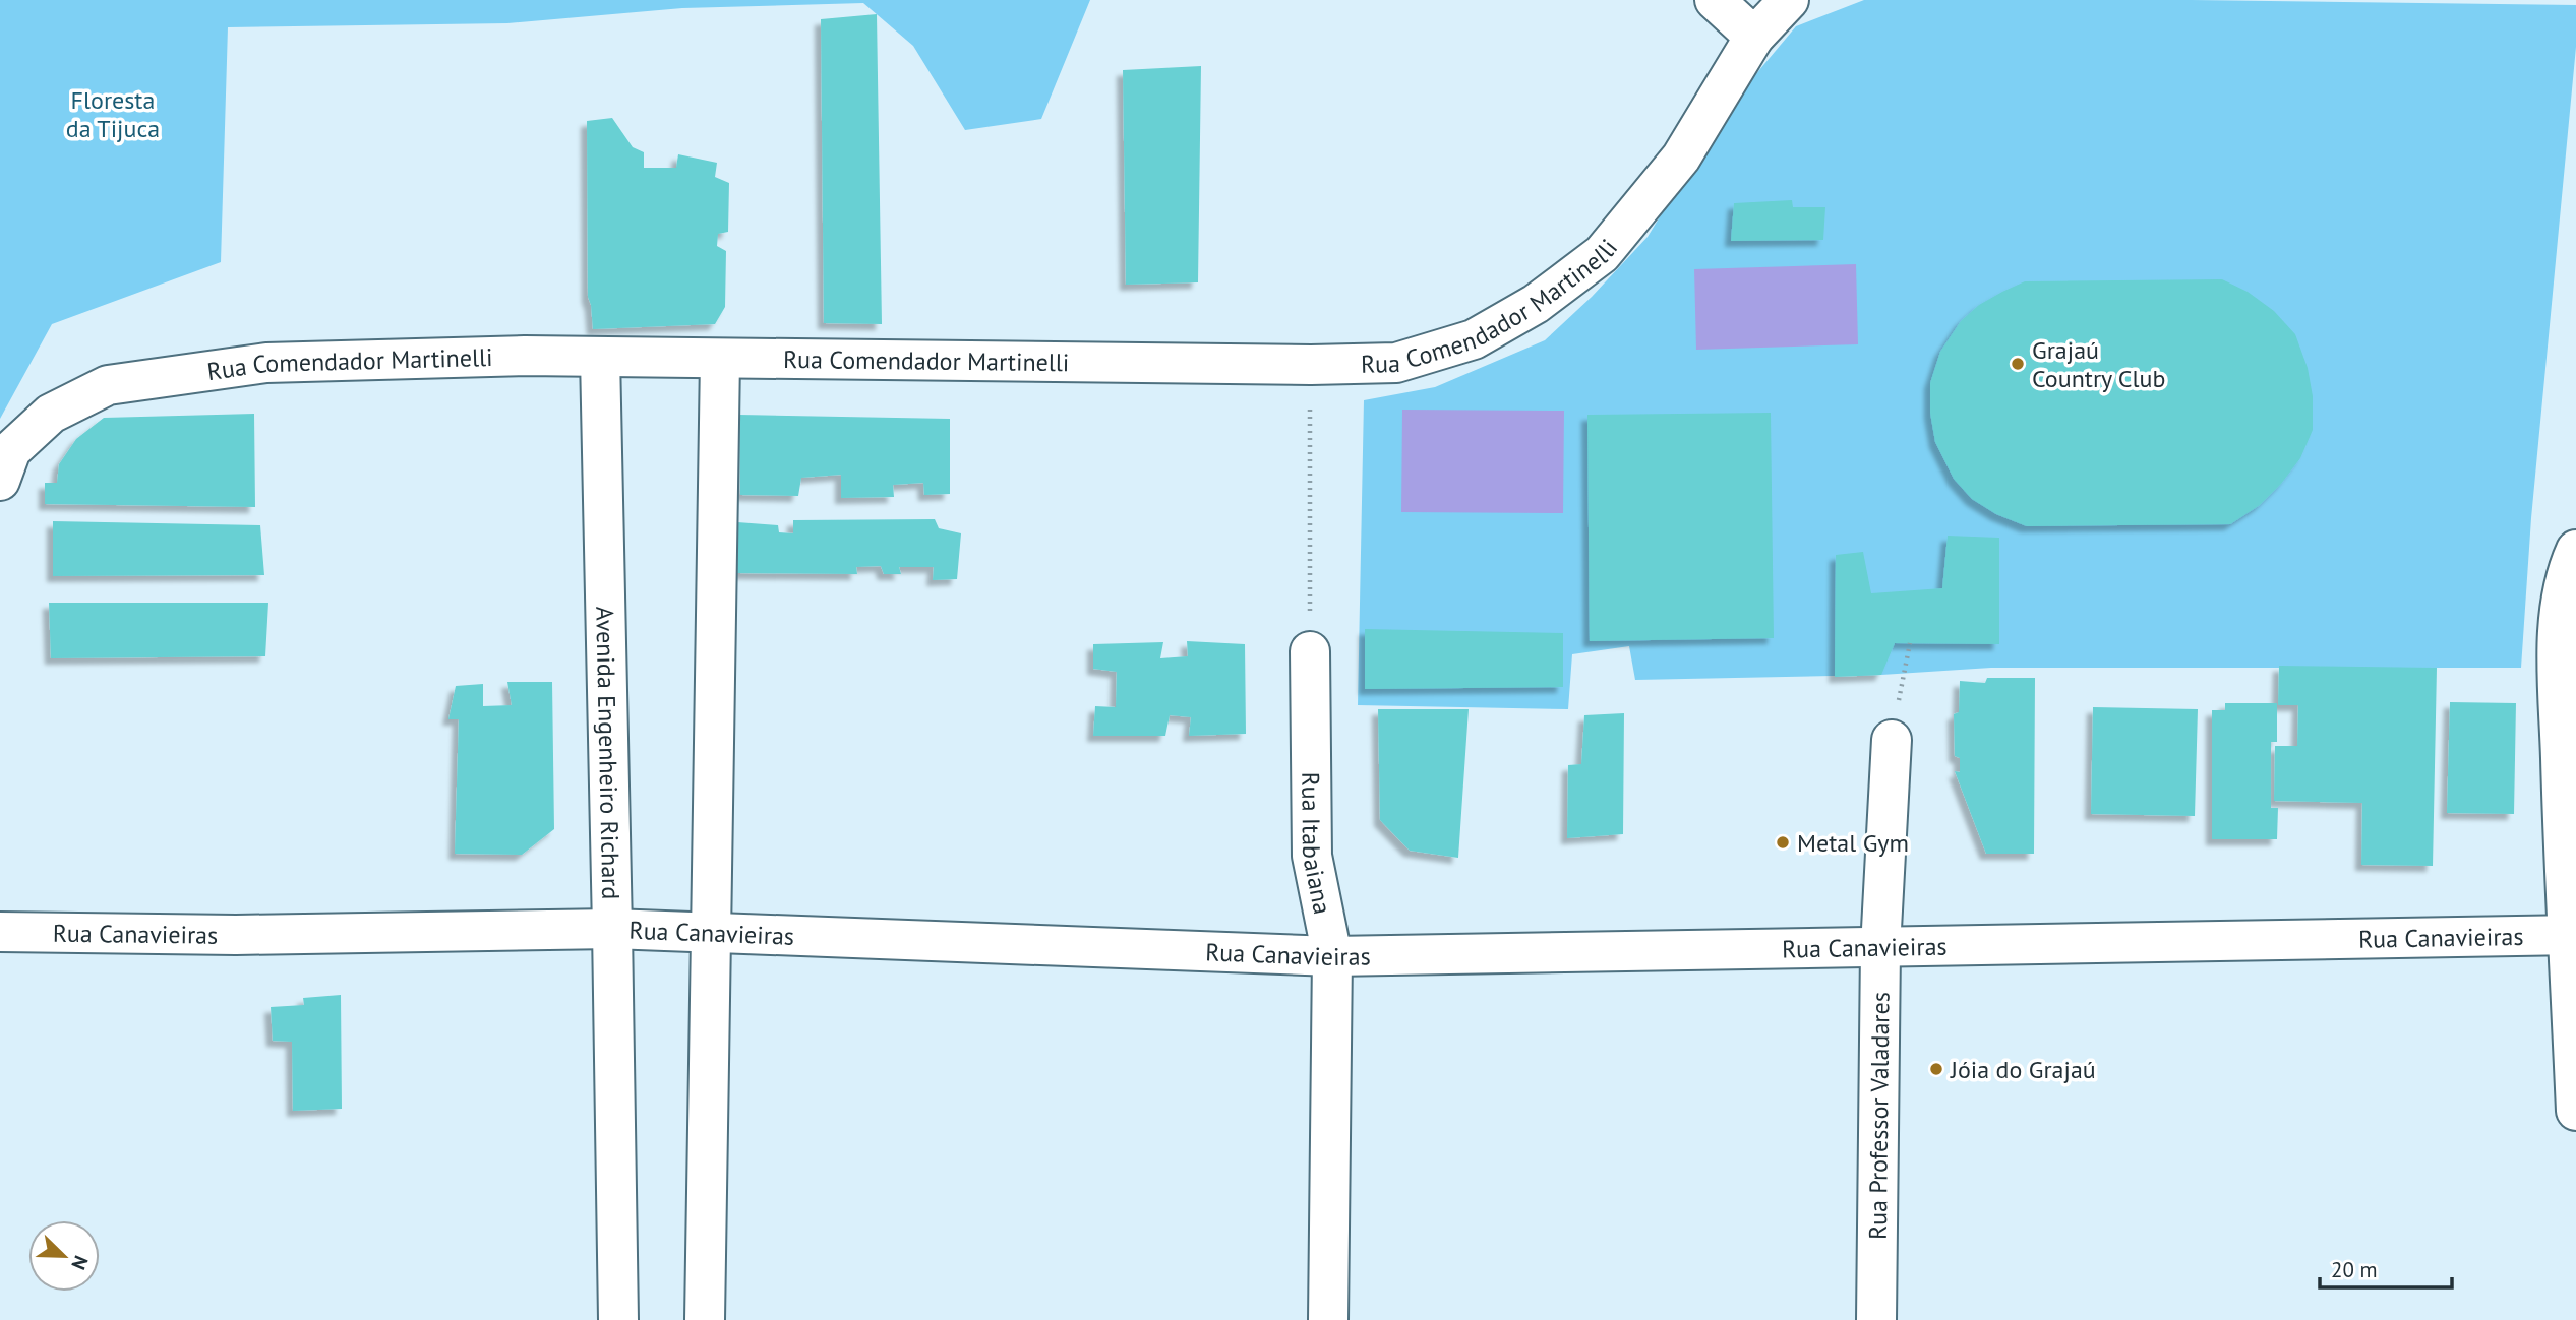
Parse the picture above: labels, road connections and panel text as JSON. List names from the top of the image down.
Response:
{
  "streets": {
    "street": [
      "Rua Comendador Martinelli",
      "Avenida Engenheiro Richard",
      "Rua Itabaiana",
      "Rua Canavieiras",
      "Rua Professor Valadares"
    ]
  },
  "crossings": [
    ["Rua Comendador Martinelli", "Avenida Engenheiro Richard"],
    ["Avenida Engenheiro Richard", "Rua Canavieiras"],
    ["Rua Itabaiana", "Rua Canavieiras"],
    ["Rua Canavieiras", "Rua Professor Valadares"]
  ],
  "parks": ["Floresta da Tijuca"],
  "places": ["Grajaú Country Club", "Metal Gym", "Jóia do Grajaú"],
  "scale_bar": "20 m",
  "north": "bottom right"
}
